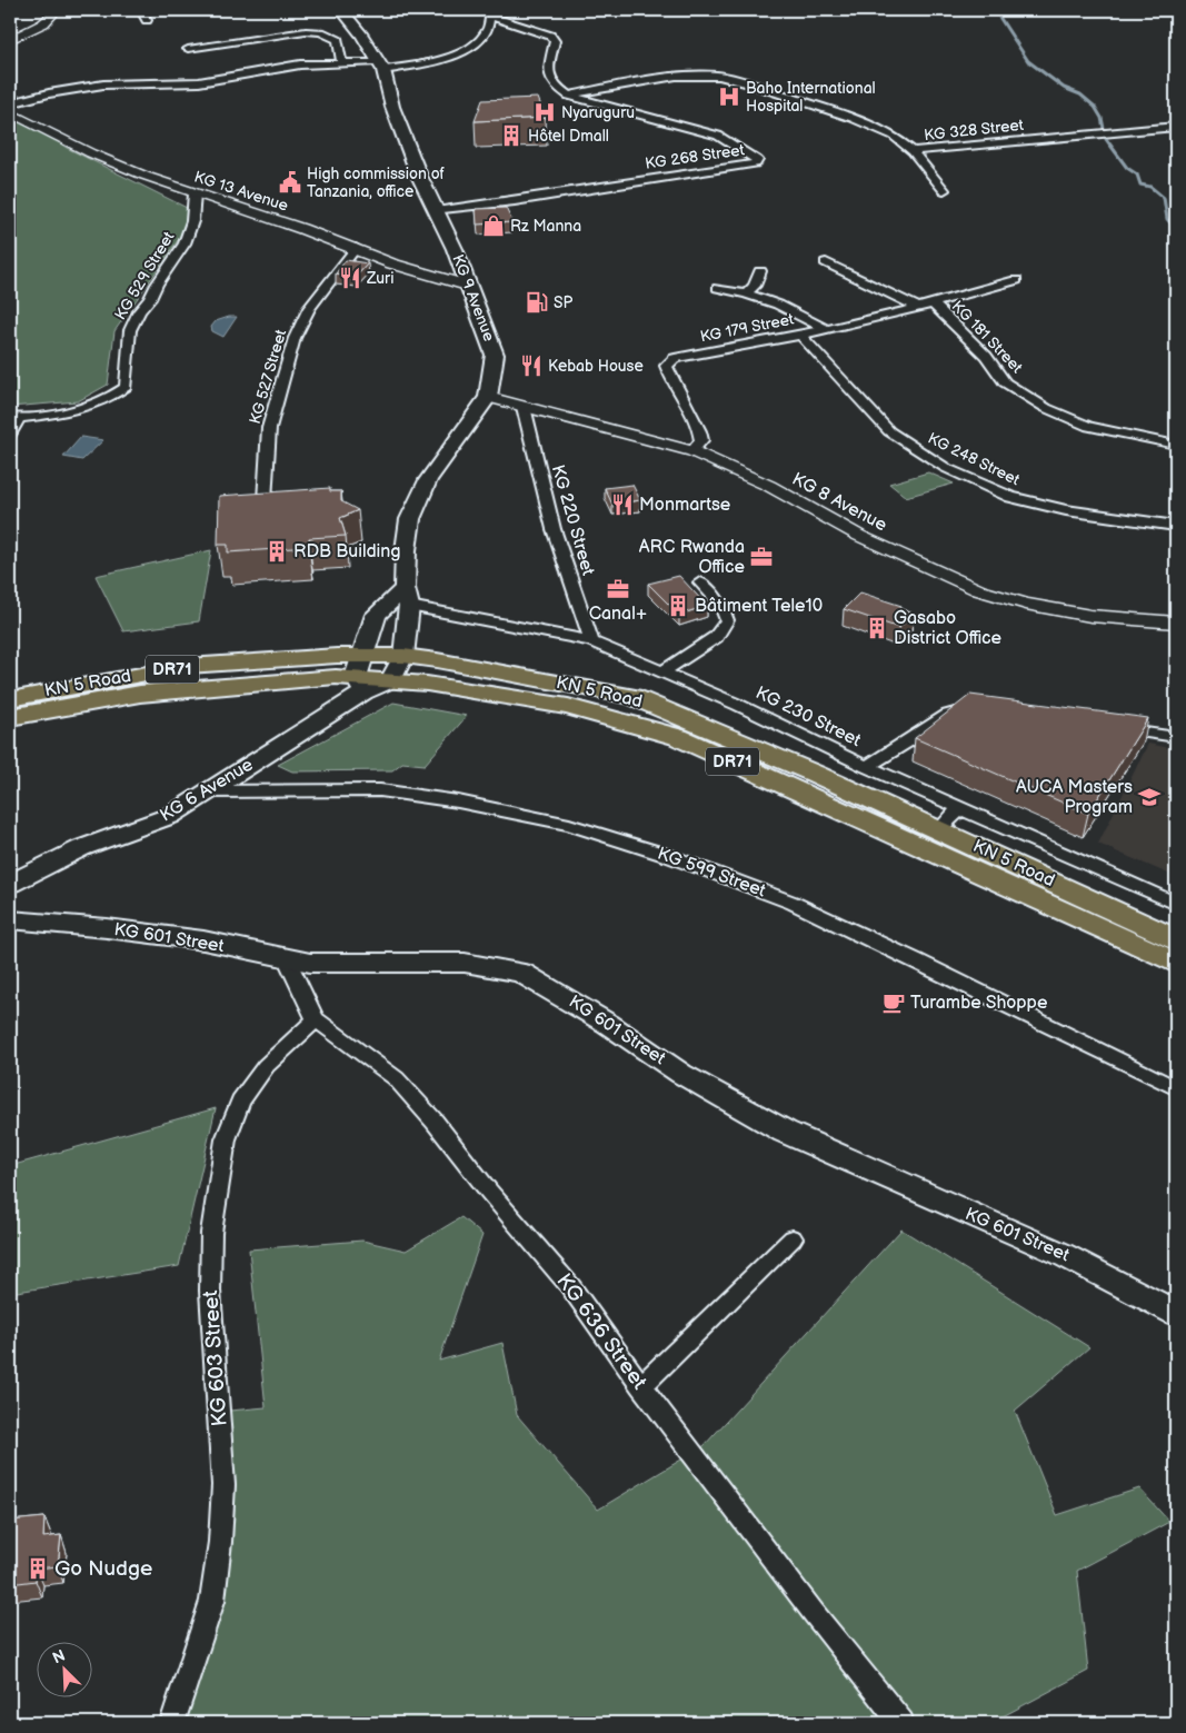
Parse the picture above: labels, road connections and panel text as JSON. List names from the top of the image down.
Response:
{
  "streets": {
    "main road": [
      "KG 9 Avenue",
      "DR71",
      "KN 5 Road",
      "KG 6 Avenue",
      "KG 601 Street"
    ],
    "street": [
      "KG 328 Street",
      "KG 268 Street",
      "KG 13 Avenue",
      "KG 529 Street",
      "KG 179 Street",
      "KG 181 Street",
      "KG 527 Street",
      "KG 248 Street",
      "KG 8 Avenue",
      "KG 220 Street",
      "KG 230 Street",
      "KG 599 Street",
      "KG 636 Street",
      "KG 603 Street"
    ]
  },
  "crossings": [
    ["KG 328 Street", "KG 268 Street"],
    ["KG 268 Street", "KG 9 Avenue"],
    ["KG 13 Avenue", "KG 529 Street"],
    ["KG 13 Avenue", "KG 9 Avenue"],
    ["KG 13 Avenue", "KG 527 Street"],
    ["KG 9 Avenue", "KG 8 Avenue"],
    ["KG 9 Avenue", "KN 5 Road"],
    ["KG 9 Avenue", "KG 230 Street"],
    ["KG 179 Street", "KG 181 Street"],
    ["KG 179 Street", "KG 248 Street"],
    ["KG 179 Street", "KG 8 Avenue"],
    ["KG 8 Avenue", "KG 220 Street"],
    ["KG 220 Street", "KG 230 Street"],
    ["KN 5 Road", "KG 6 Avenue"],
    ["KG 6 Avenue", "KG 599 Street"],
    ["KG 601 Street", "KG 636 Street"],
    ["KG 636 Street", "KG 603 Street"]
  ],
  "places": {
    "hospital": ["Baho International Hospital", "Nyaruguru"],
    "building": [
      "Hôtel Dmall",
      "RDB Building",
      "Bâtiment Tele10",
      "Gasabo District Office",
      "Go Nudge"
    ],
    "public building": ["High commission of Tanzania, office"],
    "shop": ["Rz Manna"],
    "restaurant": ["Zuri", "Kebab House", "Monmartse"],
    "fuel station": ["SP"],
    "office": ["ARC Rwanda Office", "Canal+"],
    "school or university": ["AUCA Masters Program"],
    "cafe": ["Turambe Shoppe"]
  },
  "north": "top left"
}
